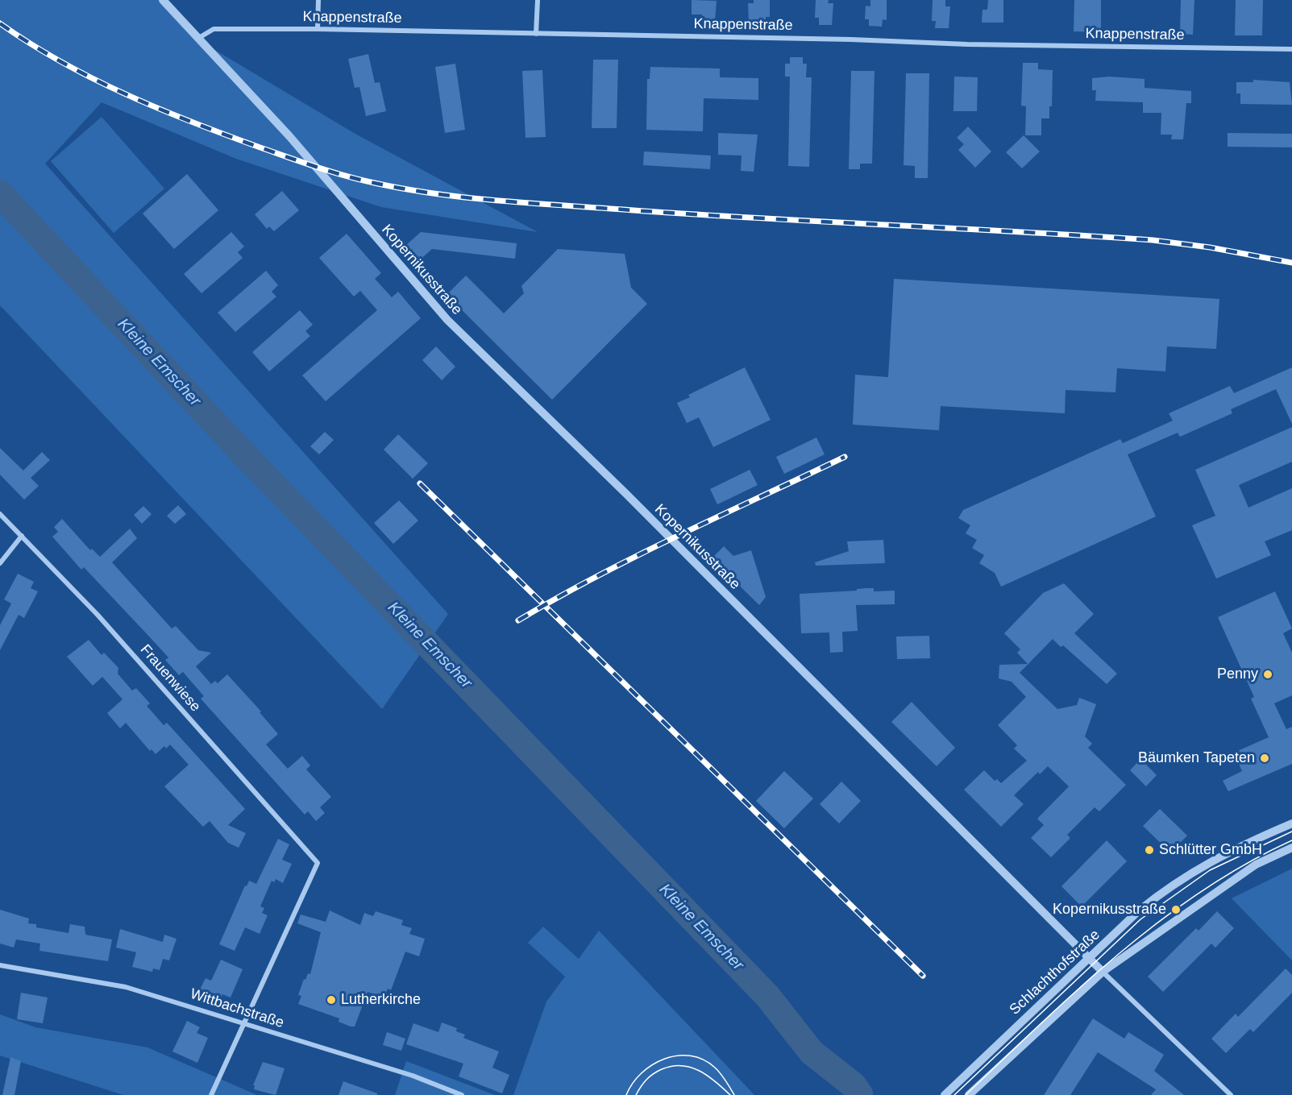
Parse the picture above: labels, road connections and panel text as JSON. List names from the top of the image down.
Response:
{
  "streets": {
    "street": [
      "Knappenstraße",
      "Kopernikusstraße",
      "Frauenwiese",
      "Schlachthofstraße",
      "Wittbachstraße"
    ]
  },
  "crossings": [
    ["Knappenstraße", "Kopernikusstraße"],
    ["Kopernikusstraße", "Schlachthofstraße"],
    ["Frauenwiese", "Wittbachstraße"]
  ],
  "water": ["Kleine Emscher"],
  "places": [
    "Penny",
    "Bäumken Tapeten",
    "Schlütter GmbH",
    "Kopernikusstraße",
    "Lutherkirche"
  ]
}
